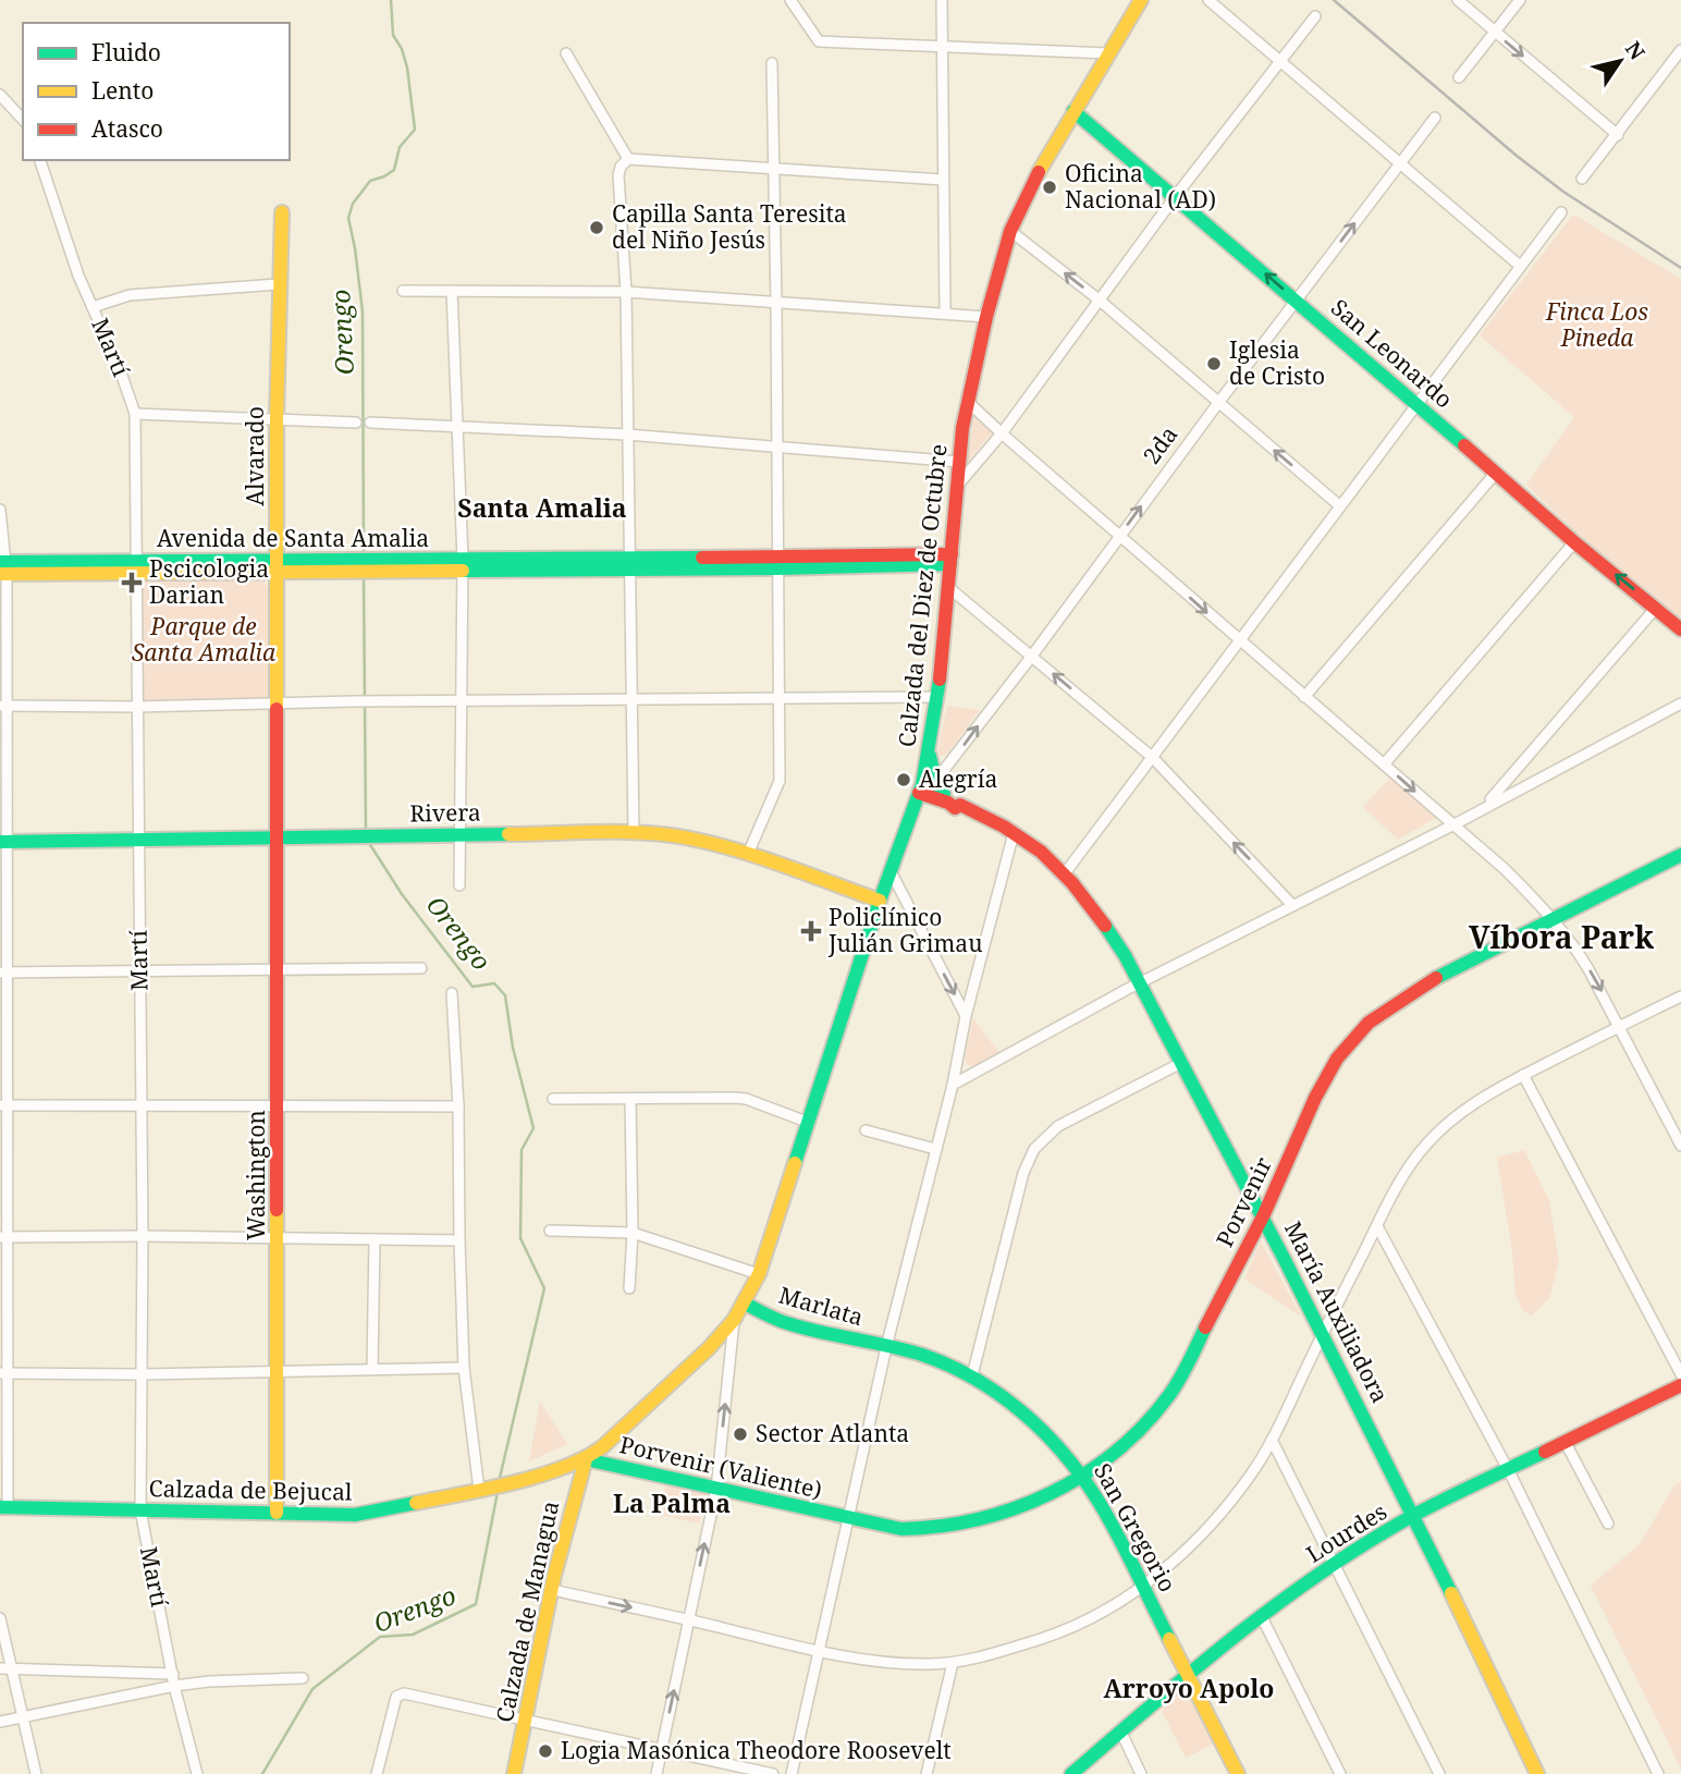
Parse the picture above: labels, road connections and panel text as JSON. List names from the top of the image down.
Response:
{
  "streets": {
    "street": [
      "Martí",
      "San Leonardo",
      "2da",
      "Alvarado",
      "Avenida de Santa Amalia",
      "Calzada del Diez de Octubre",
      "Rivera",
      "Washington",
      "Porvenir",
      "Marlata",
      "María Auxiliadora",
      "Porvenir (Valiente)",
      "Calzada de Bejucal",
      "San Gregorio",
      "Lourdes",
      "Calzada de Managua"
    ]
  },
  "crossings": [
    ["Martí", "Avenida de Santa Amalia"],
    ["Martí", "Rivera"],
    ["Martí", "Calzada de Bejucal"],
    ["San Leonardo", "2da"],
    ["San Leonardo", "Calzada del Diez de Octubre"],
    ["2da", "Calzada del Diez de Octubre"],
    ["2da", "María Auxiliadora"],
    ["Alvarado", "Avenida de Santa Amalia"],
    ["Alvarado", "Rivera"],
    ["Alvarado", "Washington"],
    ["Avenida de Santa Amalia", "Calzada del Diez de Octubre"],
    ["Calzada del Diez de Octubre", "Rivera"],
    ["Calzada del Diez de Octubre", "Marlata"],
    ["Calzada del Diez de Octubre", "María Auxiliadora"],
    ["Calzada del Diez de Octubre", "Porvenir (Valiente)"],
    ["Calzada del Diez de Octubre", "Calzada de Bejucal"],
    ["Calzada del Diez de Octubre", "Calzada de Managua"],
    ["Rivera", "Washington"],
    ["Washington", "Calzada de Bejucal"],
    ["Porvenir", "María Auxiliadora"],
    ["Porvenir", "Porvenir (Valiente)"],
    ["Porvenir", "San Gregorio"],
    ["Marlata", "San Gregorio"],
    ["María Auxiliadora", "Lourdes"],
    ["Porvenir (Valiente)", "Calzada de Bejucal"],
    ["Porvenir (Valiente)", "Calzada de Managua"],
    ["Calzada de Bejucal", "Calzada de Managua"],
    ["San Gregorio", "Lourdes"]
  ],
  "one_way": ["2da"],
  "districts": [
    "Santa Amalia",
    "Víbora Park",
    "La Palma",
    "Arroyo Apolo"
  ],
  "water": ["Orengo"],
  "parks": ["Finca Los Pineda", "Parque de Santa Amalia"],
  "places": {
    "other": [
      "Oficina Nacional (AD)",
      "Capilla Santa Teresita del Niño Jesús",
      "Iglesia de Cristo",
      "Alegría",
      "Sector Atlanta",
      "Logia Masónica Theodore Roosevelt"
    ],
    "health": ["Pscicologia Darian", "Policlínico Julián Grimau"]
  },
  "legend": ["Fluido", "Lento", "Atasco"],
  "north": "top right"
}
